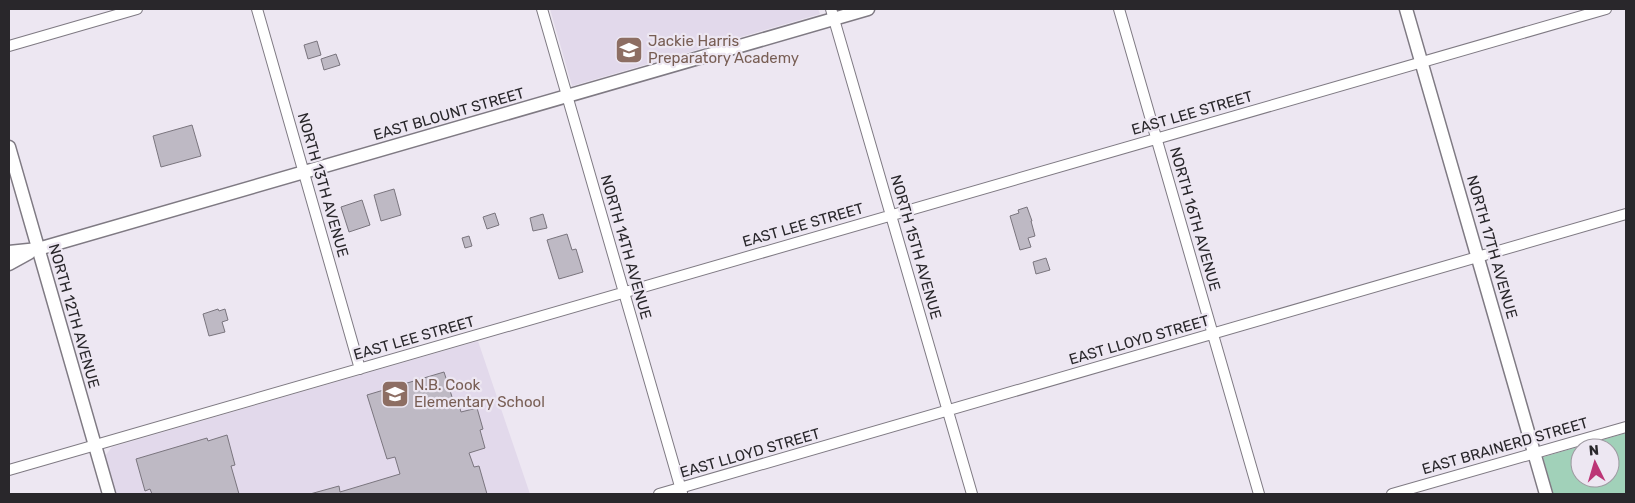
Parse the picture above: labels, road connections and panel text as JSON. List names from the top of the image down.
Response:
{
  "streets": {
    "street": [
      "EAST LEE STREET",
      "EAST BLOUNT STREET",
      "NORTH 13TH AVENUE",
      "NORTH 16TH AVENUE",
      "NORTH 14TH AVENUE",
      "NORTH 15TH AVENUE",
      "NORTH 17TH AVENUE",
      "NORTH 12TH AVENUE",
      "EAST LLOYD STREET",
      "EAST BRAINERD STREET"
    ]
  },
  "crossings": [
    ["EAST LEE STREET", "NORTH 13TH AVENUE"],
    ["EAST LEE STREET", "NORTH 16TH AVENUE"],
    ["EAST LEE STREET", "NORTH 14TH AVENUE"],
    ["EAST LEE STREET", "NORTH 15TH AVENUE"],
    ["EAST LEE STREET", "NORTH 17TH AVENUE"],
    ["EAST LEE STREET", "NORTH 12TH AVENUE"],
    ["EAST BLOUNT STREET", "NORTH 13TH AVENUE"],
    ["EAST BLOUNT STREET", "NORTH 14TH AVENUE"],
    ["EAST BLOUNT STREET", "NORTH 15TH AVENUE"],
    ["EAST BLOUNT STREET", "NORTH 12TH AVENUE"],
    ["NORTH 16TH AVENUE", "EAST LLOYD STREET"],
    ["NORTH 14TH AVENUE", "EAST LLOYD STREET"],
    ["NORTH 15TH AVENUE", "EAST LLOYD STREET"],
    ["NORTH 17TH AVENUE", "EAST LLOYD STREET"],
    ["NORTH 17TH AVENUE", "EAST BRAINERD STREET"]
  ],
  "places": {
    "school or university": ["Jackie Harris Preparatory Academy", "N.B. Cook Elementary School"]
  },
  "north": "top"
}
